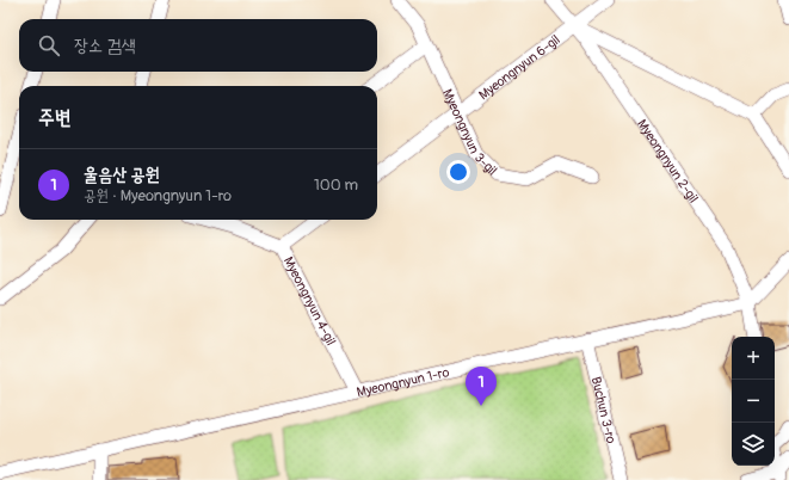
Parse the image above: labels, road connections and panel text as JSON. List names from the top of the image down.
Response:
{
  "streets": {
    "street": [
      "Myeongnyun 6-gil",
      "Myeongnyun 3-gil",
      "Myeongnyun 2-gil",
      "Myeongnyun 4-gil",
      "Myeongnyun 1-ro",
      "Buchun 3-ro"
    ]
  },
  "crossings": [
    ["Myeongnyun 6-gil", "Myeongnyun 3-gil"],
    ["Myeongnyun 6-gil", "Myeongnyun 2-gil"],
    ["Myeongnyun 2-gil", "Myeongnyun 1-ro"],
    ["Myeongnyun 4-gil", "Myeongnyun 1-ro"],
    ["Myeongnyun 1-ro", "Buchun 3-ro"]
  ],
  "page": {
    "search": "장소 검색",
    "heading": "주변",
    "list": [
      {
        "mark": "1",
        "name": "울음산 공원",
        "note": "공원 · Myeongnyun 1-ro",
        "value": "100 m"
      }
    ],
    "map_buttons": ["+", "−"],
    "pins": "1"
  }
}
